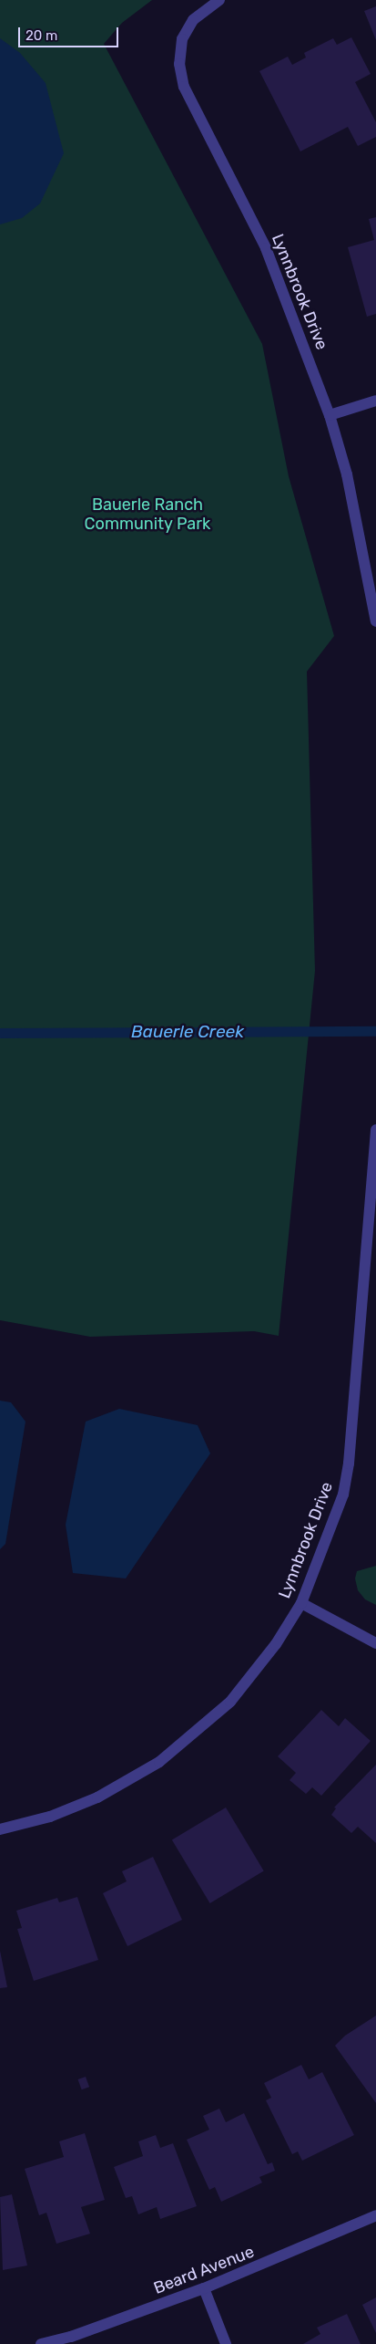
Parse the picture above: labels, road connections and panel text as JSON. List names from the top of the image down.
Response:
{
  "streets": {
    "street": ["Lynnbrook Drive", "Beard Avenue"]
  },
  "water": ["Bauerle Creek"],
  "parks": ["Bauerle Ranch Community Park"],
  "scale_bar": "20 m"
}
